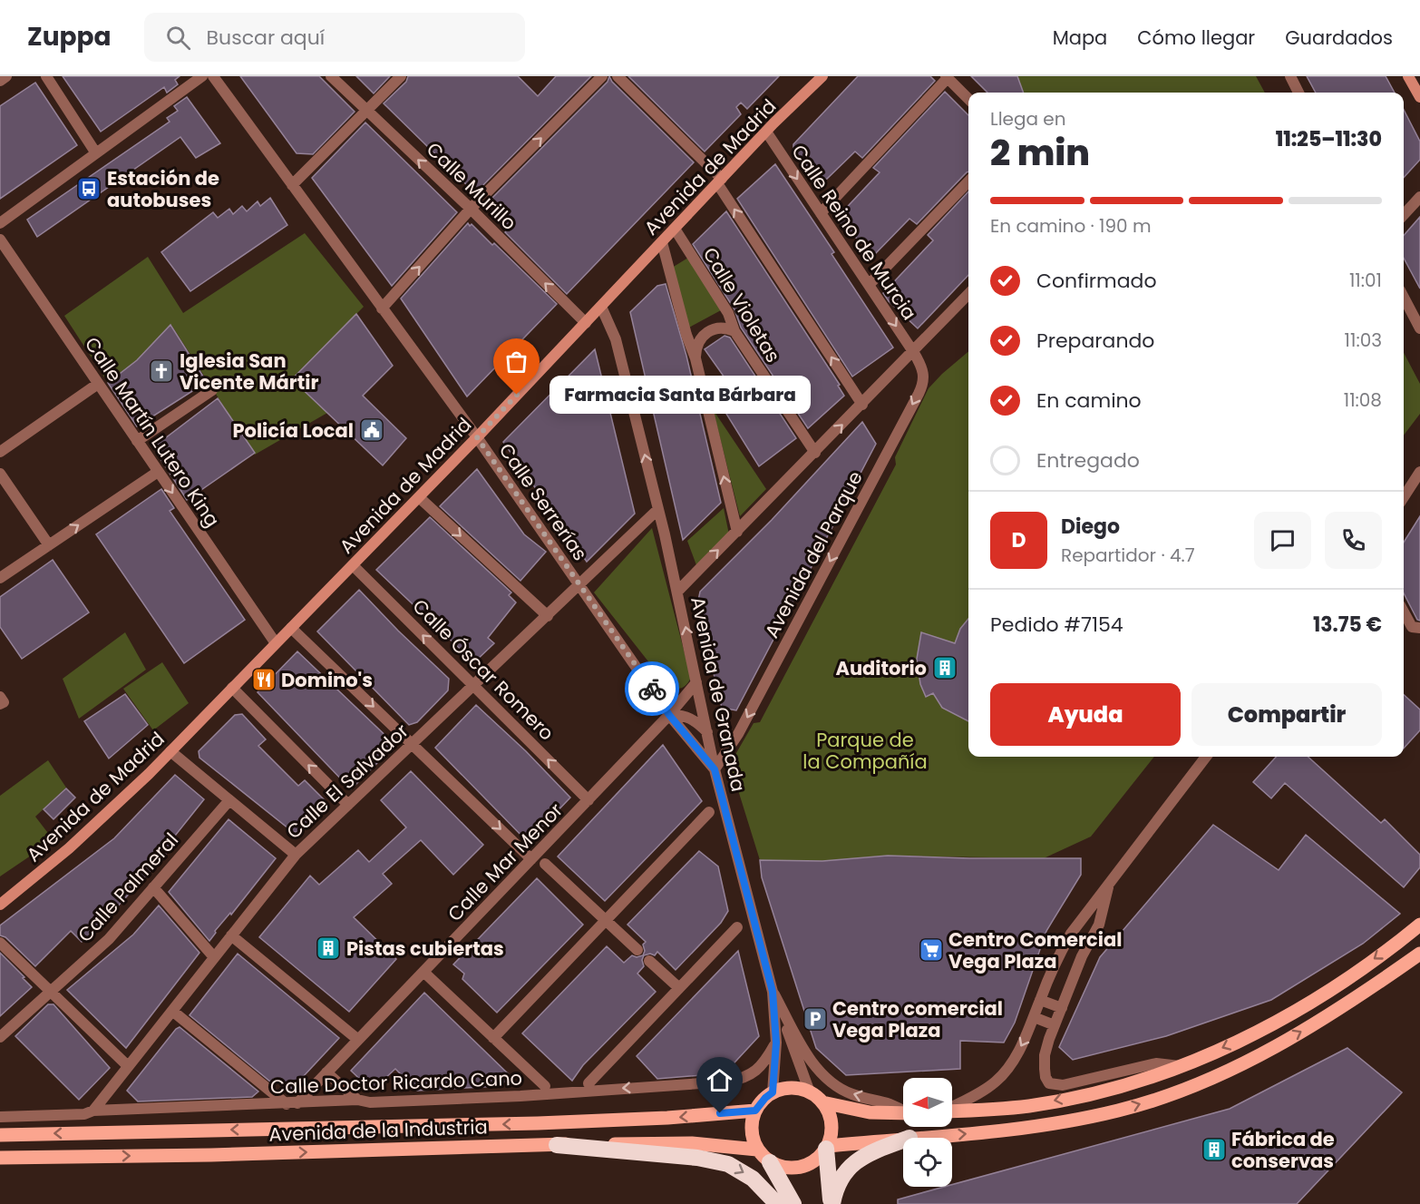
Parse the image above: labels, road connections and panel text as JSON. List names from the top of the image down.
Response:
{
  "streets": {
    "main road": ["Avenida de Madrid", "Avenida de la Industria"],
    "street": [
      "Calle Murillo",
      "Calle Reino de Murcia",
      "Calle Violetas",
      "Calle Martín Lutero King",
      "Calle Serrerías",
      "Avenida del Parque",
      "Calle Óscar Romero",
      "Avenida de Granada",
      "Calle El Salvador",
      "Calle Mar Menor",
      "Calle Palmeral",
      "Calle Doctor Ricardo Cano"
    ]
  },
  "crossings": [
    ["Avenida de Madrid", "Calle Murillo"],
    ["Avenida de Madrid", "Calle Reino de Murcia"],
    ["Avenida de Madrid", "Calle Violetas"],
    ["Avenida de Madrid", "Calle Martín Lutero King"],
    ["Avenida de Madrid", "Calle Serrerías"],
    ["Avenida de Madrid", "Calle Óscar Romero"],
    ["Avenida de Madrid", "Avenida de Granada"],
    ["Calle Reino de Murcia", "Avenida del Parque"],
    ["Calle Serrerías", "Avenida del Parque"],
    ["Calle Serrerías", "Avenida de Granada"],
    ["Calle Serrerías", "Calle El Salvador"],
    ["Calle Serrerías", "Calle Mar Menor"],
    ["Avenida del Parque", "Avenida de Granada"],
    ["Calle Óscar Romero", "Calle El Salvador"],
    ["Calle Óscar Romero", "Calle Mar Menor"],
    ["Avenida de Granada", "Calle El Salvador"],
    ["Avenida de Granada", "Calle Mar Menor"],
    ["Avenida de Granada", "Calle Doctor Ricardo Cano"],
    ["Avenida de Granada", "Avenida de la Industria"],
    ["Calle El Salvador", "Calle Doctor Ricardo Cano"],
    ["Calle Mar Menor", "Calle Doctor Ricardo Cano"]
  ],
  "one_way": ["Calle Murillo", "Calle Martín Lutero King", "Calle Doctor Ricardo Cano"],
  "parks": ["Parque de la Compañía"],
  "places": {
    "bus stop": ["Estación de autobuses"],
    "church": ["Iglesia San Vicente Mártir"],
    "other": ["Farmacia Santa Bárbara"],
    "public building": ["Policía Local"],
    "building": ["Auditorio", "Pistas cubiertas", "Fábrica de conservas"],
    "restaurant": ["Domino's"],
    "supermarket": ["Centro Comercial Vega Plaza"],
    "parking": ["Centro comercial Vega Plaza"]
  },
  "north": "left",
  "page": {
    "header": "Zuppa",
    "search": "Buscar aquí",
    "nav": ["Mapa", "Cómo llegar", "Guardados"],
    "heading": ["2 min", "Llega en", "11:25–11:30"],
    "panel": [
      "Diego",
      "Repartidor · 4.7",
      "Pedido #7154",
      "13.75 €"
    ],
    "bar": "En camino · 190 m",
    "list": [
      ["Confirmado", "11:01"],
      ["Preparando", "11:03"],
      ["En camino", "11:08"],
      "Entregado"
    ],
    "bubble": "Farmacia Santa Bárbara",
    "round": "D",
    "buttons": ["Ayuda", "Compartir"]
  }
}
